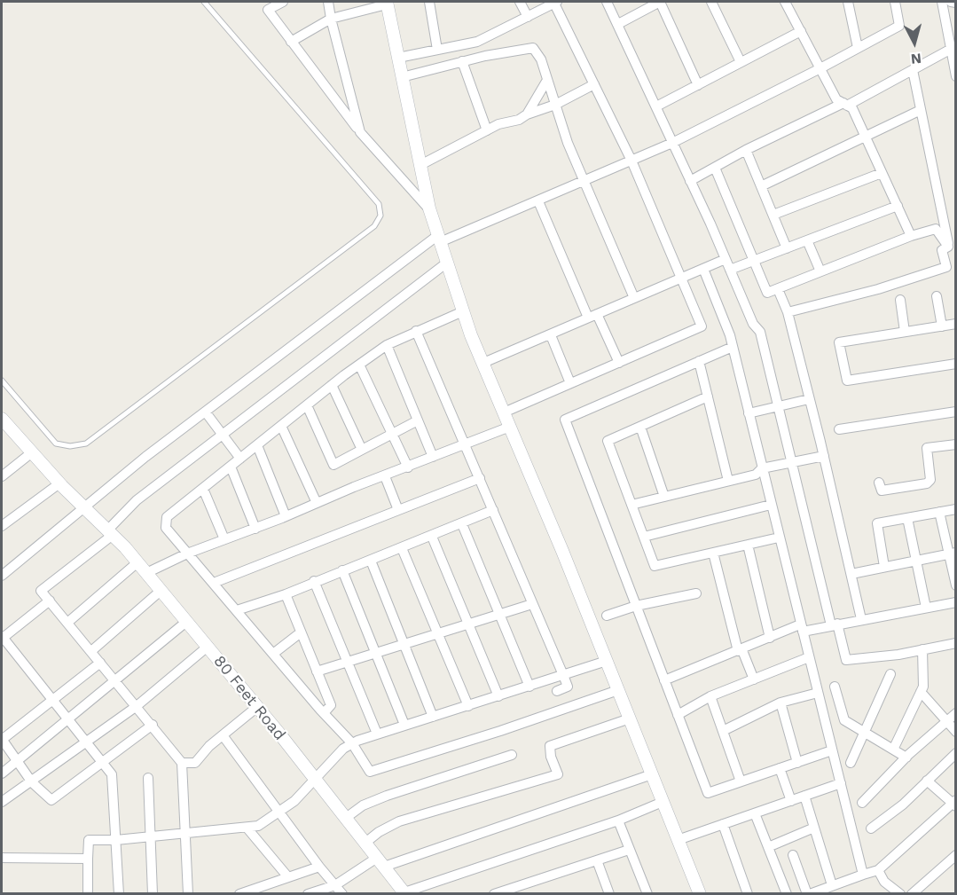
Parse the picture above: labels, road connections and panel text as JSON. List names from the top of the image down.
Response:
{
  "streets": {
    "street": ["80 Feet Road"]
  },
  "north": "bottom"
}
